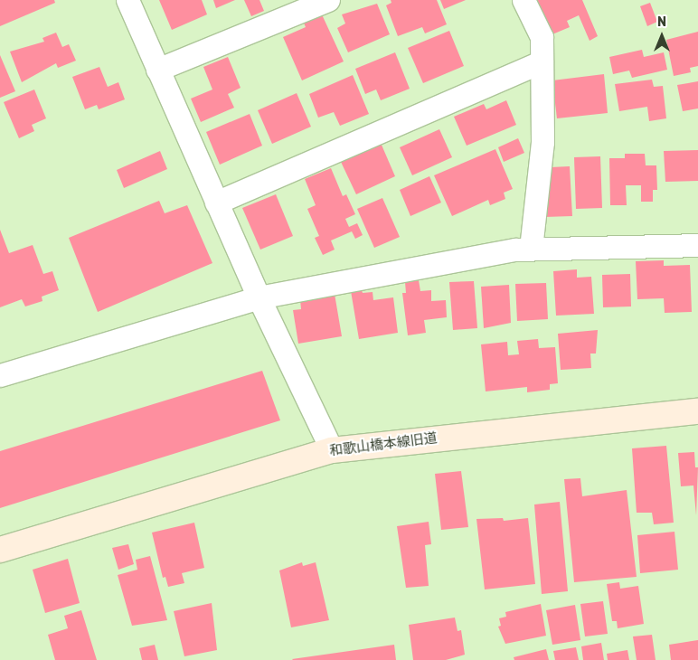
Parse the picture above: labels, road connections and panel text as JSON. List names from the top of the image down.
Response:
{
  "streets": {
    "street": ["和歌山橋本線旧道"]
  },
  "north": "top"
}
